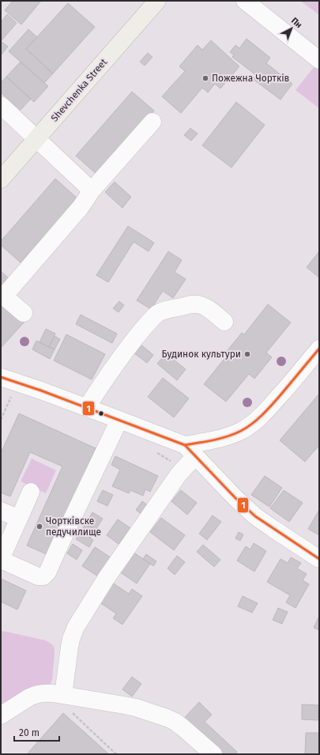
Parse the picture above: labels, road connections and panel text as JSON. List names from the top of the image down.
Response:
{
  "streets": {
    "main road": ["Shevchenka Street"]
  },
  "places": ["Пожежна Чортків", "Будинок культури", "Чортківске педучилище"],
  "lines": ["transit line 1"],
  "scale_bar": "20 m",
  "north": "top right"
}
